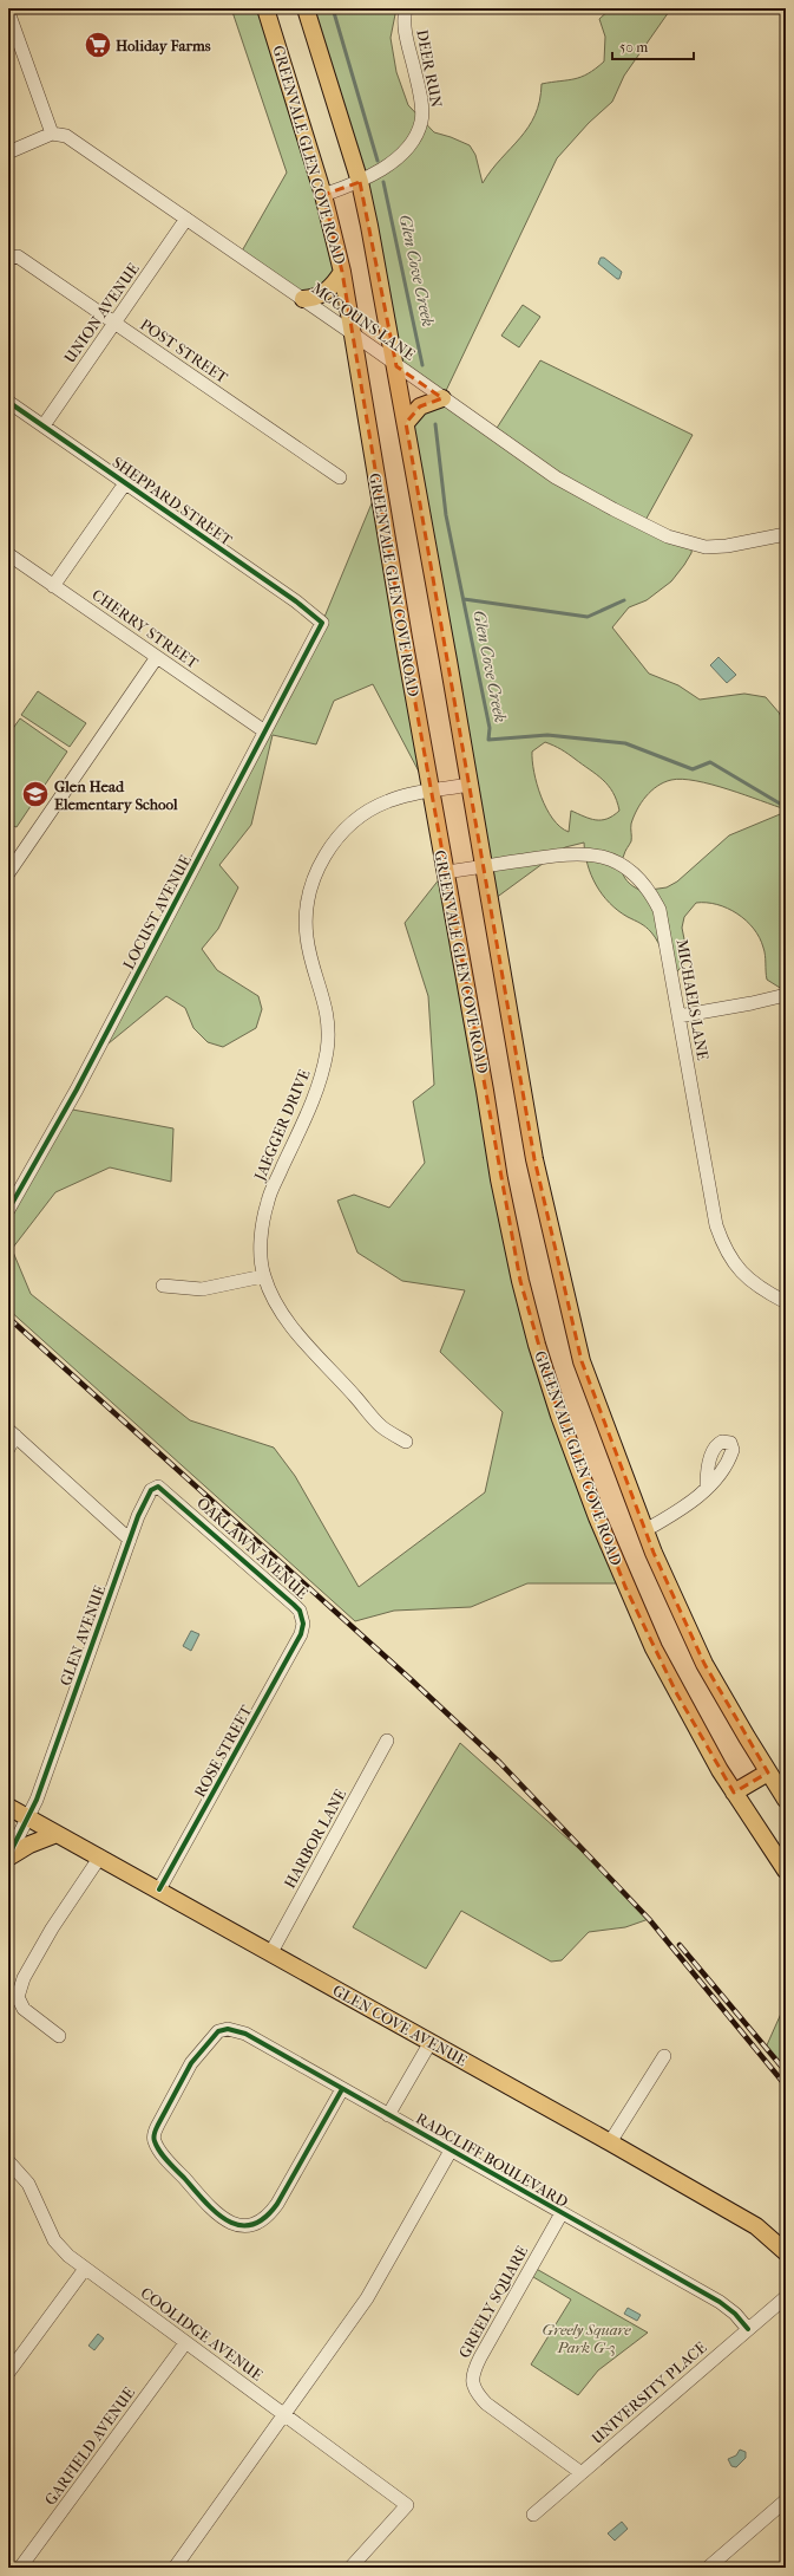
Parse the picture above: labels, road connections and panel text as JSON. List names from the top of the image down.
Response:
{
  "streets": {
    "main road": ["GREENVALE GLEN COVE ROAD", "GLEN COVE AVENUE"],
    "street": [
      "DEER RUN",
      "UNION AVENUE",
      "MCCOUNS LANE",
      "POST STREET",
      "SHEPPARD STREET",
      "CHERRY STREET",
      "LOCUST AVENUE",
      "MICHAELS LANE",
      "JAEGGER DRIVE",
      "OAKLAWN AVENUE",
      "GLEN AVENUE",
      "ROSE STREET",
      "HARBOR LANE",
      "RADCLIFF BOULEVARD",
      "GREELY SQUARE",
      "COOLIDGE AVENUE",
      "UNIVERSITY PLACE",
      "GARFIELD AVENUE"
    ]
  },
  "crossings": [
    ["DEER RUN", "GREENVALE GLEN COVE ROAD"],
    ["GREENVALE GLEN COVE ROAD", "MCCOUNS LANE"],
    ["GREENVALE GLEN COVE ROAD", "MICHAELS LANE"],
    ["GREENVALE GLEN COVE ROAD", "JAEGGER DRIVE"],
    ["UNION AVENUE", "MCCOUNS LANE"],
    ["UNION AVENUE", "POST STREET"],
    ["UNION AVENUE", "SHEPPARD STREET"],
    ["SHEPPARD STREET", "LOCUST AVENUE"],
    ["CHERRY STREET", "LOCUST AVENUE"],
    ["OAKLAWN AVENUE", "GLEN AVENUE"],
    ["OAKLAWN AVENUE", "ROSE STREET"],
    ["GLEN AVENUE", "GLEN COVE AVENUE"],
    ["ROSE STREET", "GLEN COVE AVENUE"],
    ["HARBOR LANE", "GLEN COVE AVENUE"],
    ["RADCLIFF BOULEVARD", "GREELY SQUARE"],
    ["RADCLIFF BOULEVARD", "UNIVERSITY PLACE"],
    ["GREELY SQUARE", "UNIVERSITY PLACE"],
    ["COOLIDGE AVENUE", "GARFIELD AVENUE"]
  ],
  "water": ["Glen Cove Creek"],
  "parks": ["Greely Square Park G-3"],
  "places": {
    "supermarket": ["Holiday Farms"],
    "school or university": ["Glen Head Elementary School"]
  },
  "scale_bar": "50 m"
}
